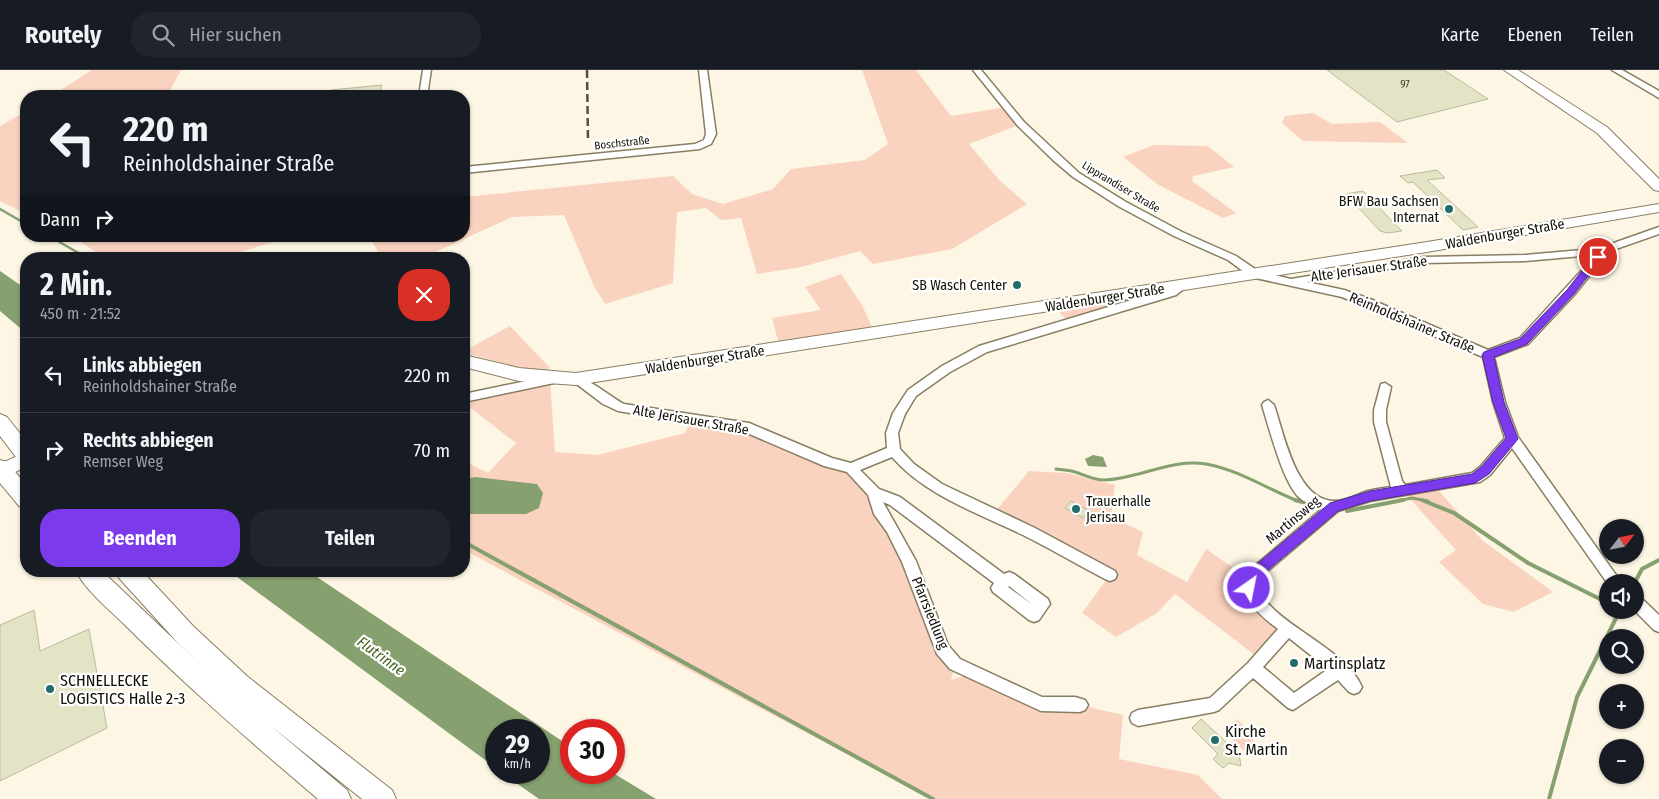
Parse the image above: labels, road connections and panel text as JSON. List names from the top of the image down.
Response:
{
  "streets": {
    "street": [
      "Boschstraße",
      "Lipprandiser Straße",
      "Waldenburger Straße",
      "Alte Jerisauer Straße",
      "Reinholdshainer Straße",
      "Martinsweg",
      "Pfarrsiedlung"
    ]
  },
  "crossings": [
    ["Lipprandiser Straße", "Waldenburger Straße"],
    ["Lipprandiser Straße", "Reinholdshainer Straße"],
    ["Waldenburger Straße", "Alte Jerisauer Straße"],
    ["Waldenburger Straße", "Reinholdshainer Straße"],
    ["Alte Jerisauer Straße", "Reinholdshainer Straße"],
    ["Alte Jerisauer Straße", "Pfarrsiedlung"],
    ["Reinholdshainer Straße", "Martinsweg"]
  ],
  "water": ["Flutrinne"],
  "places": [
    "BFW Bau Sachsen Internat",
    "SB Wasch Center",
    "Trauerhalle Jerisau",
    "Martinsplatz",
    "SCHNELLECKE LOGISTICS Halle 2-3",
    "Kirche St. Martin"
  ],
  "house_numbers": ["97"],
  "north": "top right",
  "page": {
    "header": "Routely",
    "search": "Hier suchen",
    "nav": ["Karte", "Ebenen", "Teilen"],
    "turn": ["220 m", "Reinholdshainer Straße"],
    "then": "Dann",
    "heading": ["2 Min.", "450 m · 21:52"],
    "list": [
      {
        "name": "Links abbiegen",
        "note": "Reinholdshainer Straße",
        "value": "220 m"
      },
      {
        "name": "Rechts abbiegen",
        "note": "Remser Weg",
        "value": "70 m"
      }
    ],
    "buttons": ["Beenden", "Teilen"],
    "map_buttons": ["+", "−"],
    "speed": "29 km/h",
    "limit": "30"
  }
}
